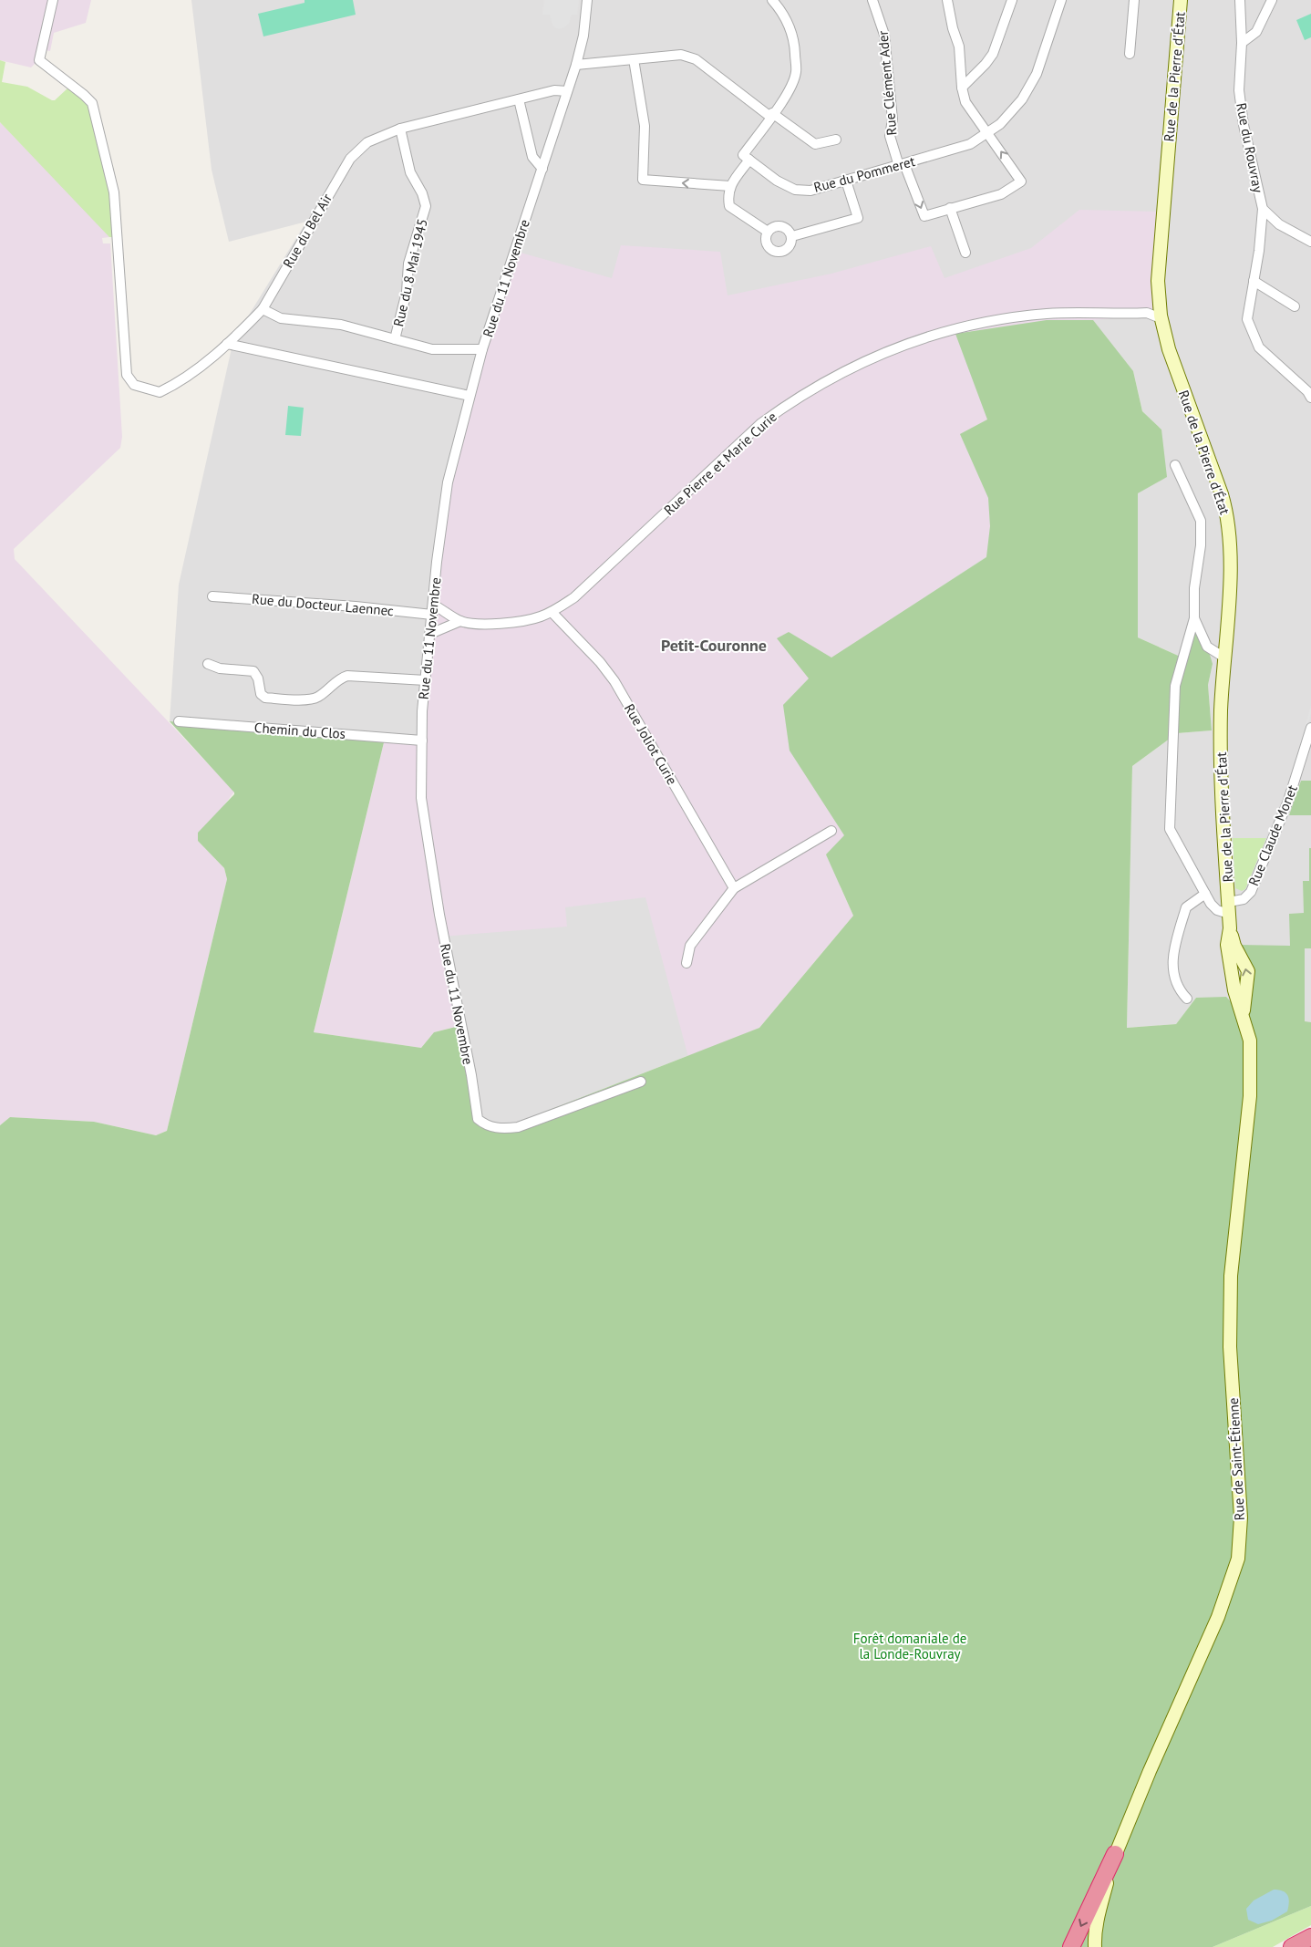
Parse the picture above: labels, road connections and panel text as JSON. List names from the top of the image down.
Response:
{
  "streets": {
    "street": [
      "Rue de la Pierre d'État",
      "Rue Clément Ader",
      "Rue du Rouvray",
      "Rue du Pommeret",
      "Rue du Bel Air",
      "Rue du 8 Mai 1945",
      "Rue du 11 Novembre",
      "Rue Pierre et Marie Curie",
      "Rue du Docteur Laennec",
      "Chemin du Clos",
      "Rue Joliot Curie",
      "Rue Claude Monet",
      "Rue de Saint-Étienne"
    ]
  },
  "crossings": [
    ["Rue de la Pierre d'État", "Rue Pierre et Marie Curie"],
    ["Rue de la Pierre d'État", "Rue Claude Monet"],
    ["Rue de la Pierre d'État", "Rue de Saint-Étienne"],
    ["Rue Clément Ader", "Rue du Pommeret"],
    ["Rue du Bel Air", "Rue du 8 Mai 1945"],
    ["Rue du Bel Air", "Rue du 11 Novembre"],
    ["Rue du 11 Novembre", "Rue Pierre et Marie Curie"],
    ["Rue du 11 Novembre", "Rue du Docteur Laennec"],
    ["Rue du 11 Novembre", "Chemin du Clos"],
    ["Rue Pierre et Marie Curie", "Rue Joliot Curie"]
  ],
  "districts": ["Petit-Couronne"],
  "parks": ["Forêt domaniale de la Londe-Rouvray"]
}
